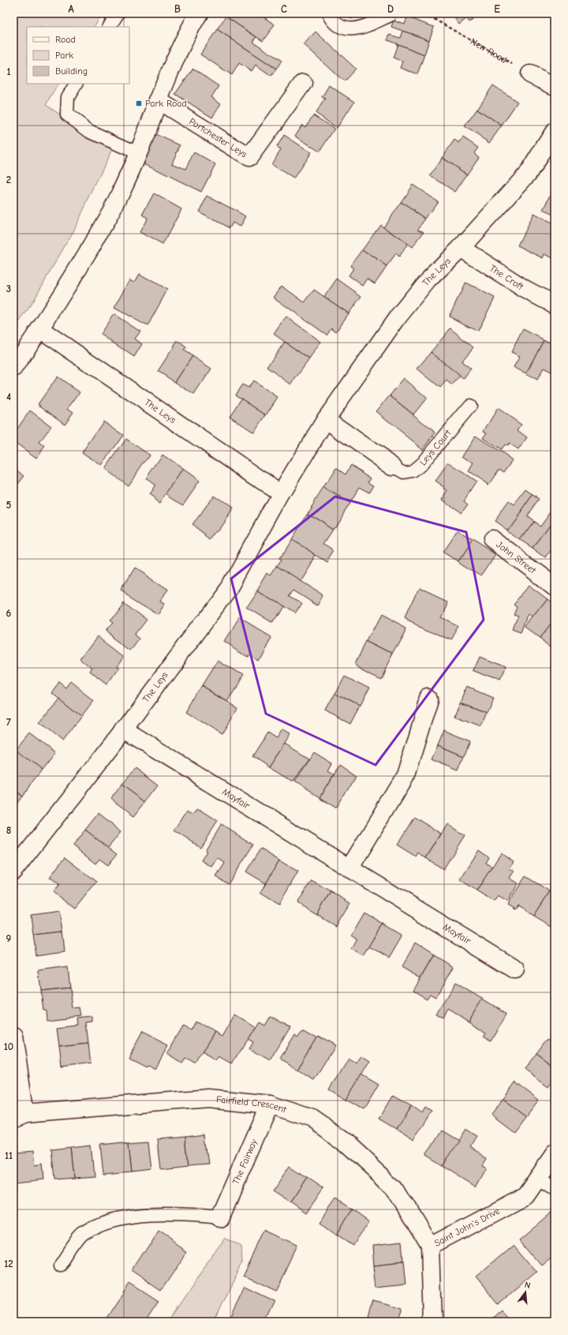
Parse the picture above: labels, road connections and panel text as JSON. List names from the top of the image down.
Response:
{
  "streets": {
    "street": [
      "Portchester Leys",
      "The Leys",
      "The Croft",
      "John Street",
      "Mayfair",
      "Fairfield Crescent",
      "The Fairway",
      "Saint John's Drive"
    ],
    "lane": ["Leys Court"],
    "path": ["New Road"]
  },
  "crossings": [
    ["The Leys", "The Croft"],
    ["The Leys", "Mayfair"],
    ["Fairfield Crescent", "The Fairway"],
    ["Fairfield Crescent", "Saint John's Drive"]
  ],
  "places": {
    "transit": ["Park Road"]
  },
  "legend": ["Road", "Park", "Building"],
  "north": "top",
  "grid": {
    "columns": [
      "A",
      "B",
      "C",
      "D",
      "E"
    ],
    "rows": [
      "1",
      "2",
      "3",
      "4",
      "5",
      "6",
      "7",
      "8",
      "9",
      "10",
      "11",
      "12"
    ]
  }
}
